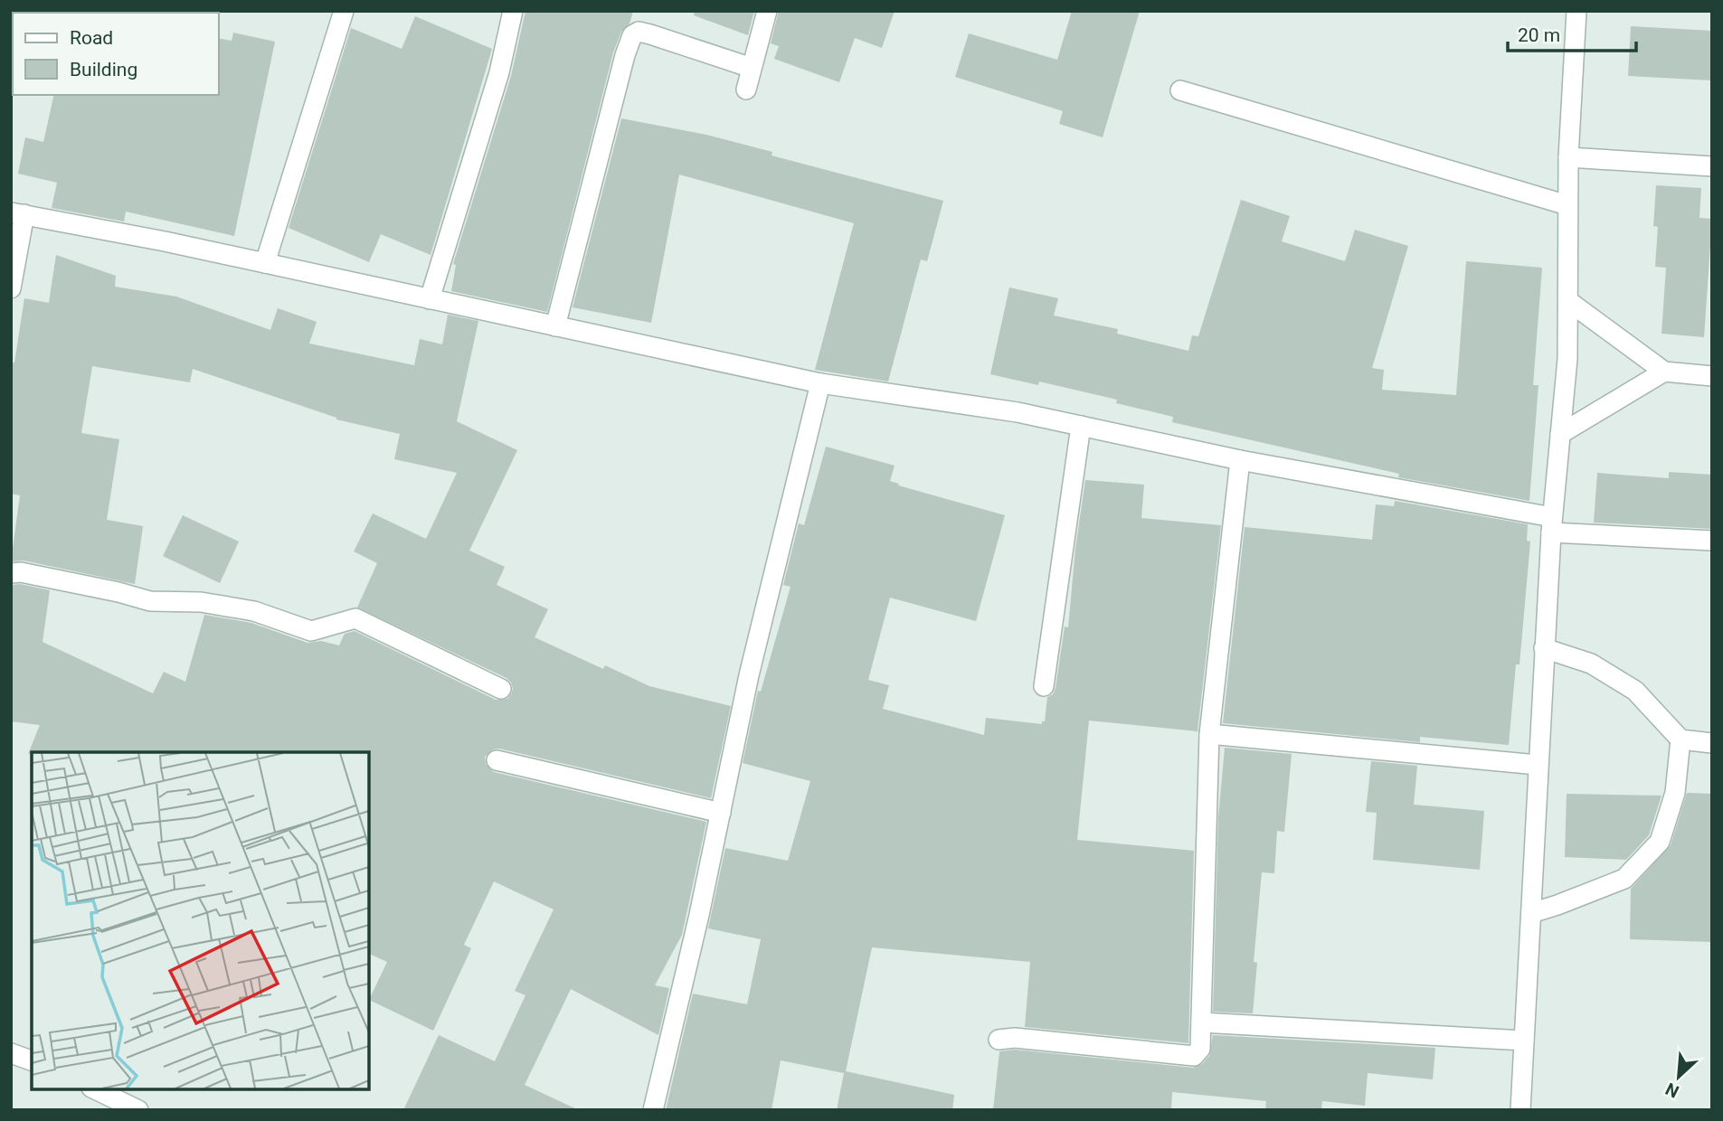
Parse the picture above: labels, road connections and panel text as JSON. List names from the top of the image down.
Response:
{
  "legend": ["Road", "Building"],
  "scale_bar": "20 m",
  "north": "bottom left"
}
